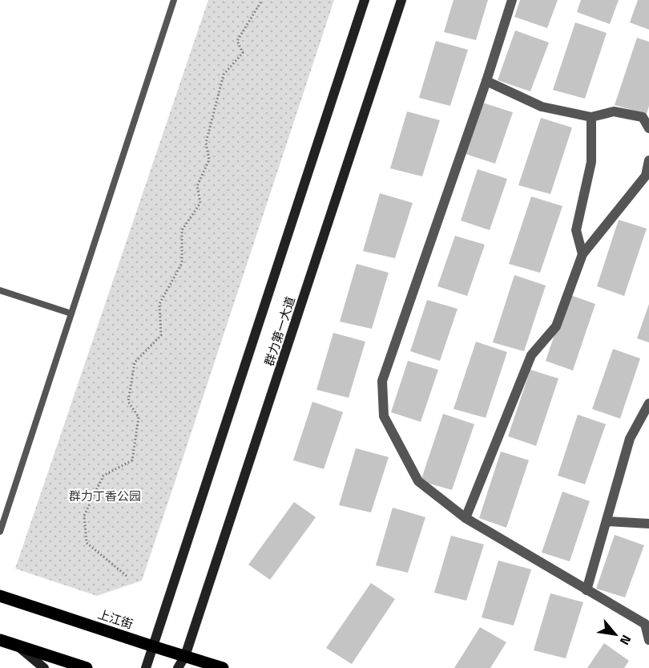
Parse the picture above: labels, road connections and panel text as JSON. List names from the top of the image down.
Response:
{
  "streets": {
    "main road": ["群力第一大道", "上江街"]
  },
  "crossings": [
    ["群力第一大道", "上江街"]
  ],
  "parks": ["群力丁香公园"],
  "north": "bottom right"
}
